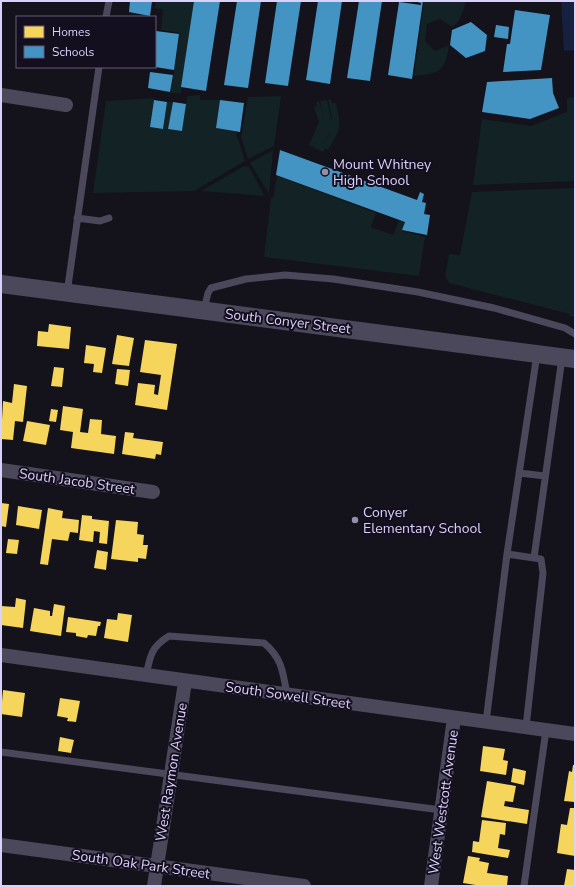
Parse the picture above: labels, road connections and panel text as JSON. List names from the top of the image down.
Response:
{
  "streets": {
    "street": [
      "South Conyer Street",
      "South Jacob Street",
      "South Sowell Street",
      "West Raymon Avenue",
      "West Westcott Avenue",
      "South Oak Park Street"
    ]
  },
  "crossings": [
    ["South Sowell Street", "West Raymon Avenue"],
    ["South Sowell Street", "West Westcott Avenue"],
    ["West Raymon Avenue", "South Oak Park Street"]
  ],
  "places": ["Mount Whitney High School", "Conyer Elementary School"],
  "legend": ["Homes", "Schools"]
}
